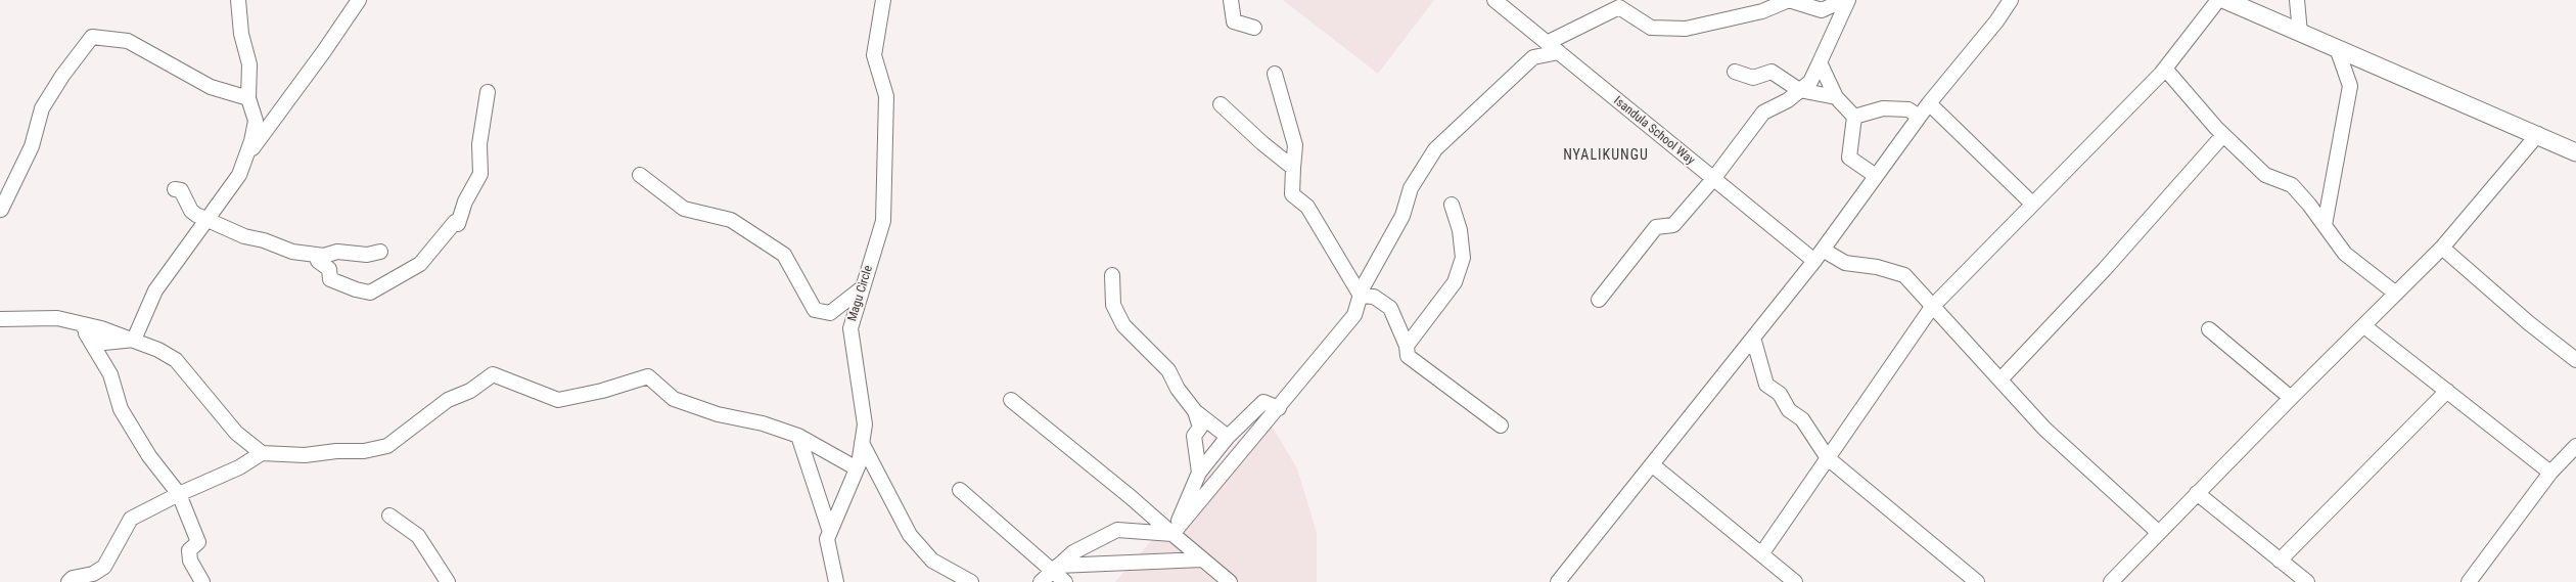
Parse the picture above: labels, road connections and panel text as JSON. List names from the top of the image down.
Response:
{
  "streets": {
    "street": ["Isandula School Way", "Magu Circle"]
  },
  "districts": ["NYALIKUNGU"]
}
